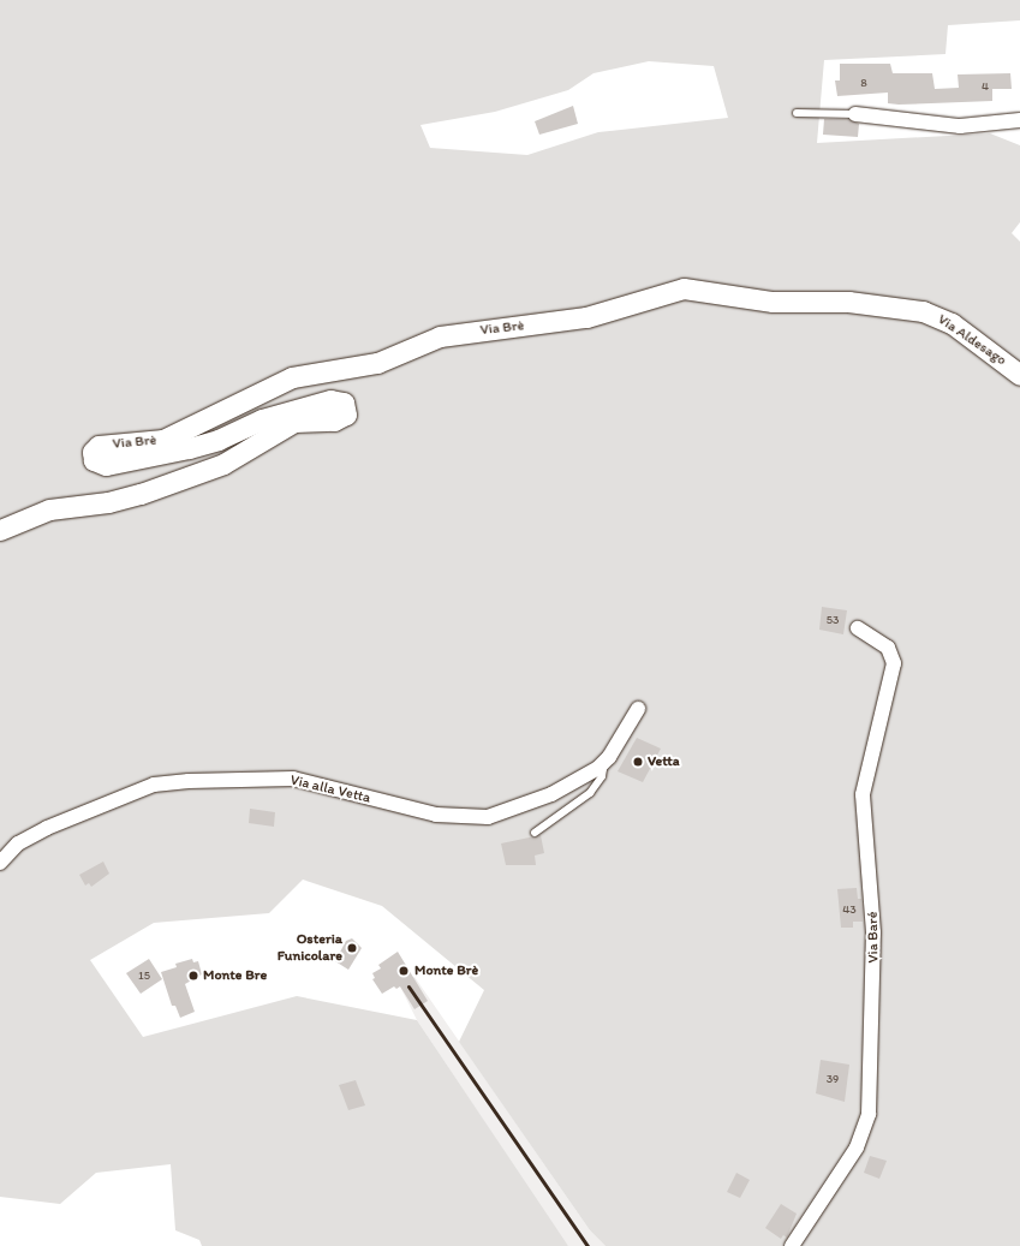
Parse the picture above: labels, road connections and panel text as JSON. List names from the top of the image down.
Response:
{
  "streets": {
    "street": [
      "Via Brè",
      "Via Aldesago",
      "Via alla Vetta",
      "Via Baré"
    ]
  },
  "crossings": [
    ["Via Brè", "Via Aldesago"]
  ],
  "places": [
    "Vetta",
    "Osteria Funicolare",
    "Monte Brè",
    "Monte Bre"
  ],
  "house_numbers": [
    "8",
    "4",
    "53",
    "43",
    "15",
    "39"
  ]
}
